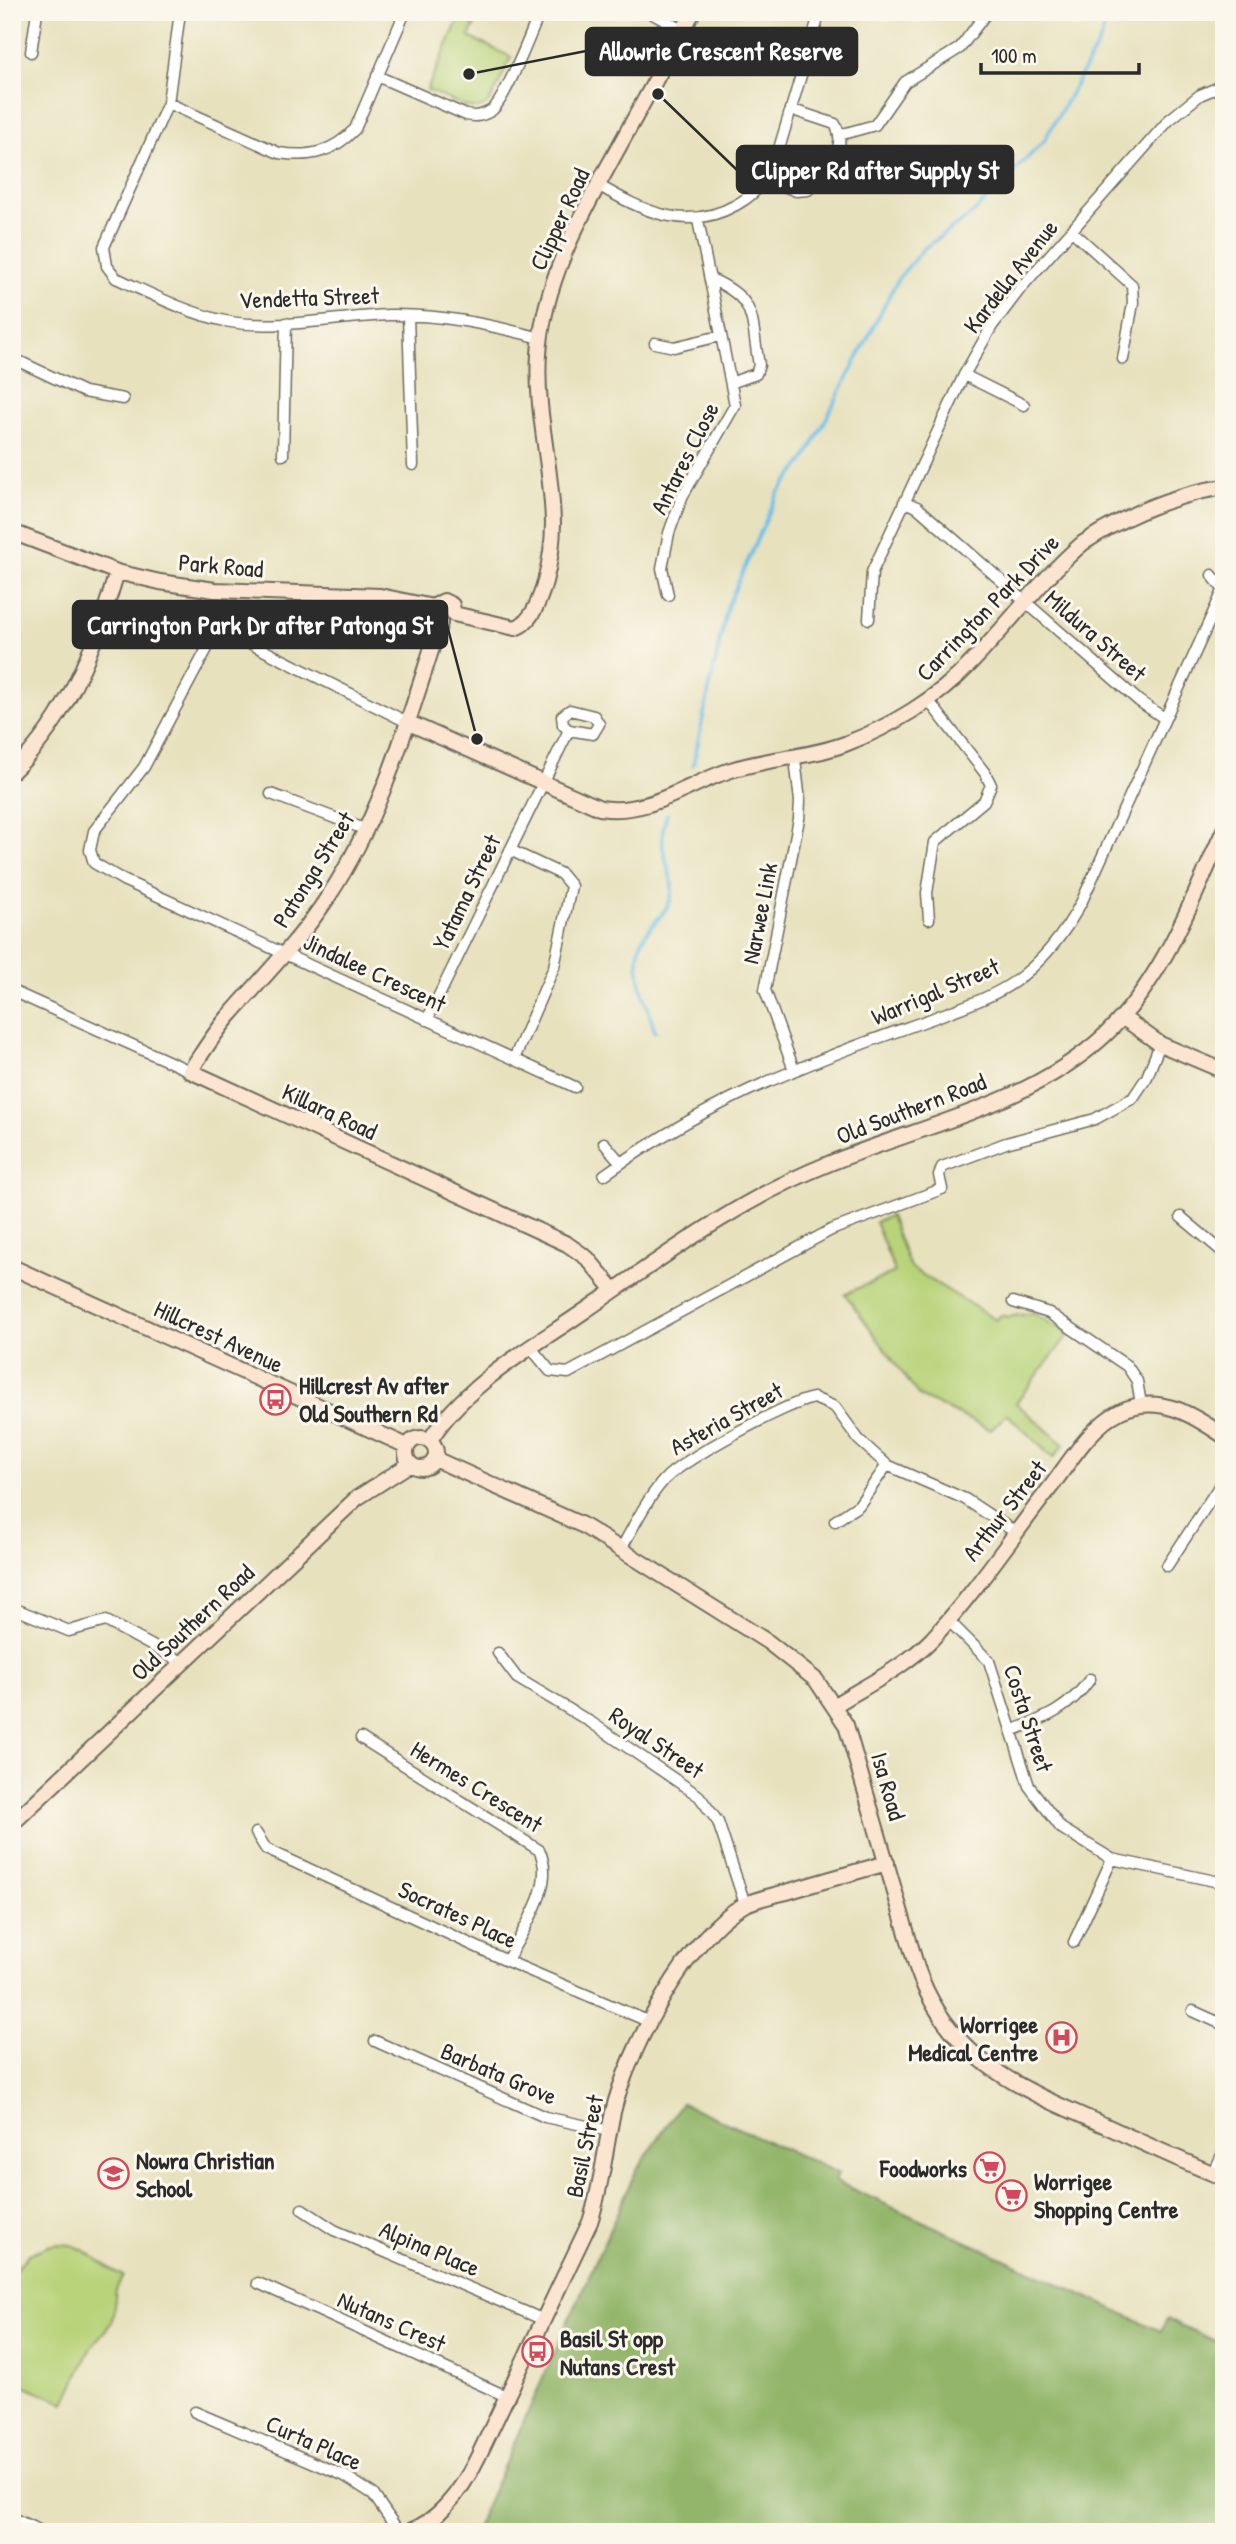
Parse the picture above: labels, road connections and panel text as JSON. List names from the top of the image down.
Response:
{
  "streets": {
    "street": [
      "Clipper Road",
      "Kardella Avenue",
      "Vendetta Street",
      "Antares Close",
      "Park Road",
      "Carrington Park Drive",
      "Mildura Street",
      "Patonga Street",
      "Yatama Street",
      "Narwee Link",
      "Jindalee Crescent",
      "Warrigal Street",
      "Old Southern Road",
      "Killara Road",
      "Hillcrest Avenue",
      "Asteria Street",
      "Arthur Street",
      "Costa Street",
      "Royal Street",
      "Hermes Crescent",
      "Isa Road",
      "Socrates Place",
      "Barbata Grove",
      "Basil Street",
      "Alpina Place",
      "Nutans Crest",
      "Curta Place"
    ]
  },
  "crossings": [
    ["Clipper Road", "Vendetta Street"],
    ["Clipper Road", "Park Road"],
    ["Clipper Road", "Patonga Street"],
    ["Kardella Avenue", "Mildura Street"],
    ["Park Road", "Patonga Street"],
    ["Carrington Park Drive", "Mildura Street"],
    ["Carrington Park Drive", "Patonga Street"],
    ["Carrington Park Drive", "Yatama Street"],
    ["Carrington Park Drive", "Narwee Link"],
    ["Carrington Park Drive", "Jindalee Crescent"],
    ["Mildura Street", "Warrigal Street"],
    ["Patonga Street", "Jindalee Crescent"],
    ["Patonga Street", "Killara Road"],
    ["Yatama Street", "Jindalee Crescent"],
    ["Narwee Link", "Warrigal Street"],
    ["Old Southern Road", "Killara Road"],
    ["Old Southern Road", "Hillcrest Avenue"],
    ["Old Southern Road", "Isa Road"],
    ["Hillcrest Avenue", "Isa Road"],
    ["Asteria Street", "Arthur Street"],
    ["Asteria Street", "Isa Road"],
    ["Arthur Street", "Costa Street"],
    ["Arthur Street", "Isa Road"],
    ["Royal Street", "Basil Street"],
    ["Hermes Crescent", "Socrates Place"],
    ["Isa Road", "Basil Street"],
    ["Socrates Place", "Basil Street"],
    ["Barbata Grove", "Basil Street"],
    ["Basil Street", "Alpina Place"],
    ["Basil Street", "Nutans Crest"]
  ],
  "places": {
    "other": ["Allowrie Crescent Reserve", "Clipper Rd after Supply St", "Carrington Park Dr after Patonga St"],
    "bus stop": ["Hillcrest Av after Old Southern Rd", "Basil St opp Nutans Crest"],
    "hospital": ["Worrigee Medical Centre"],
    "supermarket": ["Foodworks", "Worrigee Shopping Centre"],
    "school or university": ["Nowra Christian School"]
  },
  "scale_bar": "100 m"
}
